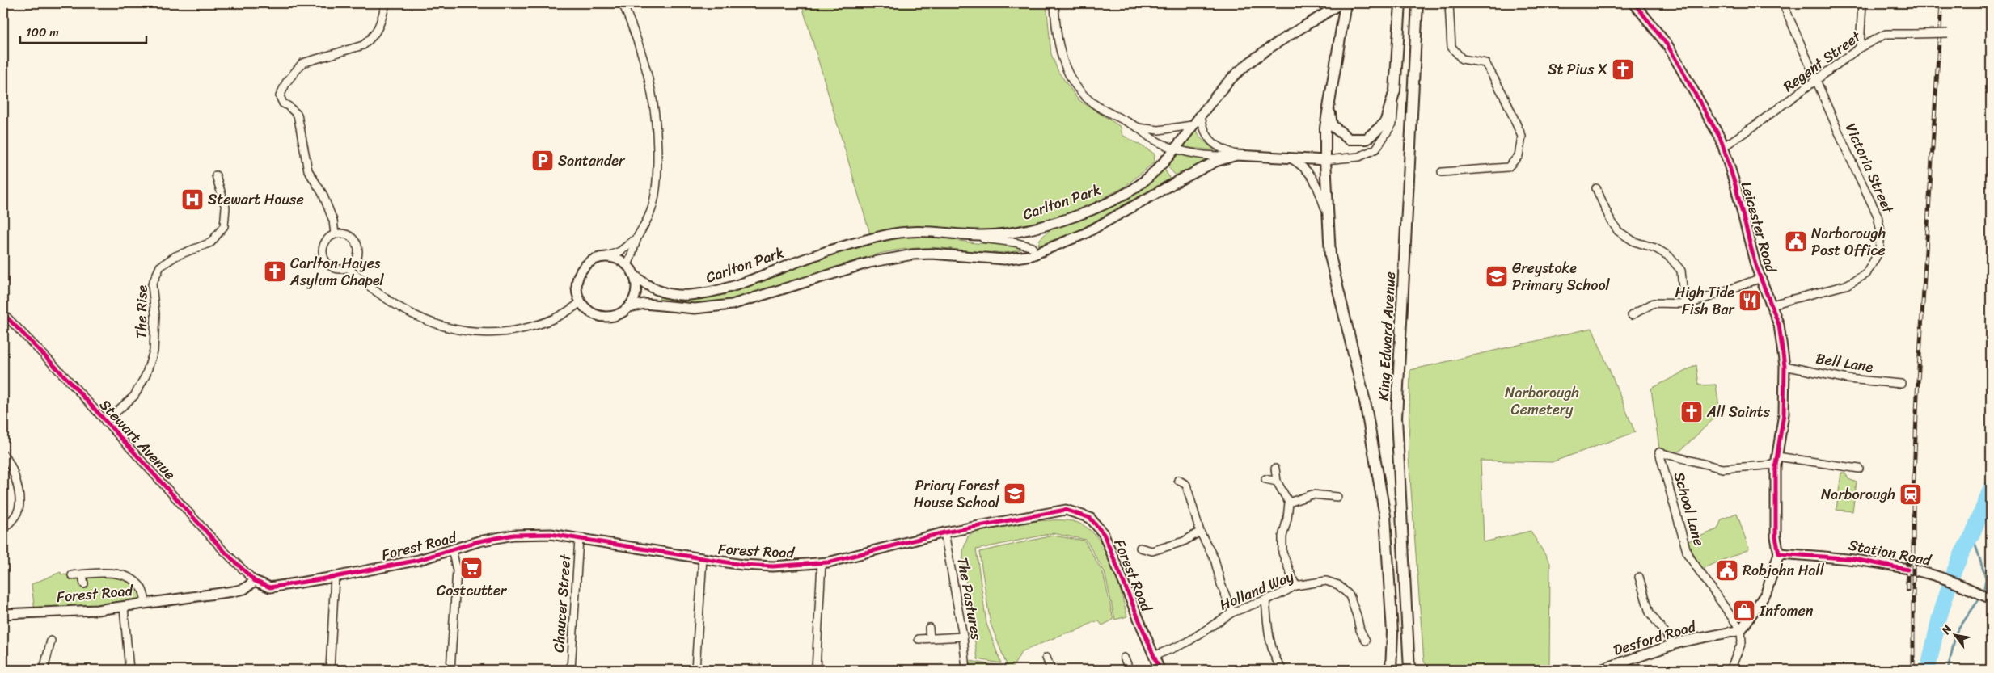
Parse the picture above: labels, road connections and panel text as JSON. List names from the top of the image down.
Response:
{
  "streets": {
    "main road": ["King Edward Avenue"],
    "street": [
      "Regent Street",
      "Victoria Street",
      "Carlton Park",
      "Leicester Road",
      "The Rise",
      "Bell Lane",
      "Stewart Avenue",
      "School Lane",
      "Forest Road",
      "Station Road",
      "Holland Way",
      "The Pastures",
      "Chaucer Street",
      "Desford Road"
    ]
  },
  "crossings": [
    ["Regent Street", "Victoria Street"],
    ["Regent Street", "Leicester Road"],
    ["Victoria Street", "Leicester Road"],
    ["Carlton Park", "King Edward Avenue"],
    ["Leicester Road", "Bell Lane"],
    ["Leicester Road", "School Lane"],
    ["Leicester Road", "Station Road"],
    ["The Rise", "Stewart Avenue"],
    ["Stewart Avenue", "Forest Road"],
    ["School Lane", "Desford Road"],
    ["Forest Road", "Holland Way"],
    ["Forest Road", "The Pastures"],
    ["Forest Road", "Chaucer Street"]
  ],
  "parks": ["Narborough Cemetery"],
  "places": {
    "church": ["St Pius X", "Carlton Hayes Asylum Chapel", "All Saints"],
    "parking": ["Santander"],
    "hospital": ["Stewart House"],
    "public building": ["Narborough Post Office", "Robjohn Hall"],
    "school or university": ["Greystoke Primary School", "Priory Forest House School"],
    "restaurant": ["High Tide Fish Bar"],
    "station": ["Narborough"],
    "supermarket": ["Costcutter"],
    "shop": ["Infomen"]
  },
  "scale_bar": "100 m",
  "north": "top left"
}
